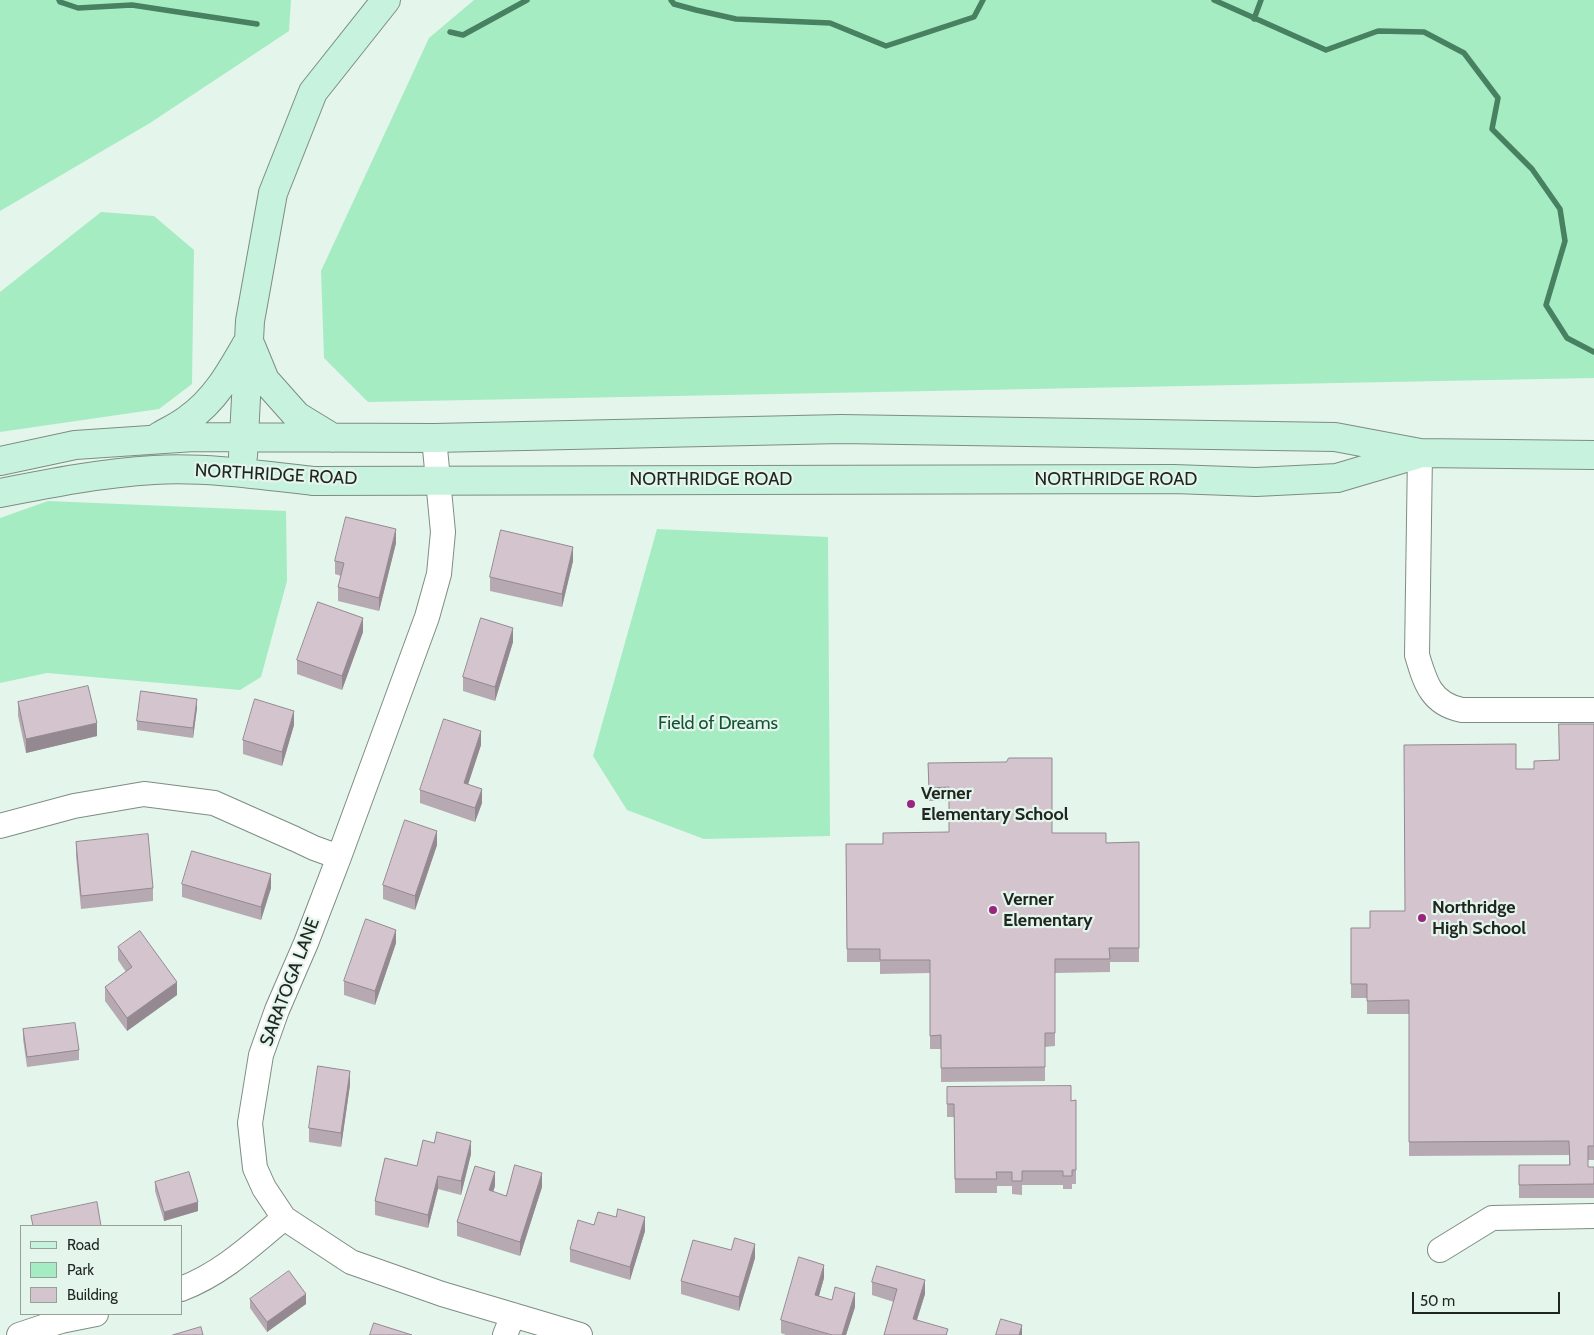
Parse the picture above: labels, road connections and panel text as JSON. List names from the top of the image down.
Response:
{
  "streets": {
    "main road": ["NORTHRIDGE ROAD"],
    "street": ["SARATOGA LANE"]
  },
  "crossings": [
    ["NORTHRIDGE ROAD", "SARATOGA LANE"]
  ],
  "parks": ["Field of Dreams"],
  "places": ["Verner Elementary School", "Verner Elementary", "Northridge High School"],
  "legend": ["Road", "Park", "Building"],
  "scale_bar": "50 m"
}
